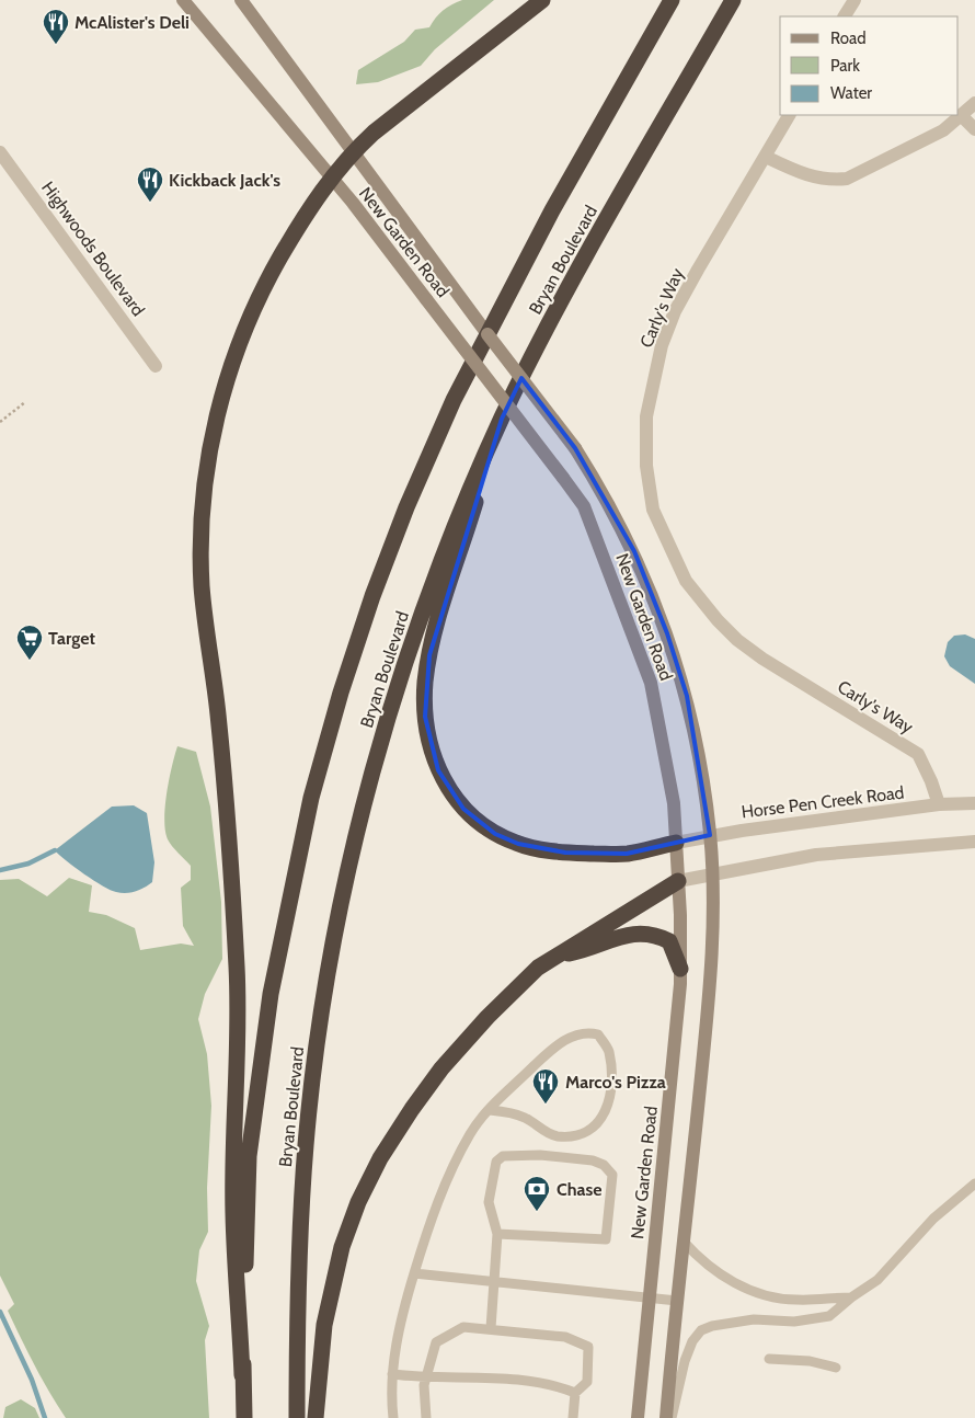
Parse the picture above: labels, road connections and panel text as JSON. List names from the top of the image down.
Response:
{
  "streets": {
    "highway": ["Bryan Boulevard"],
    "main road": ["New Garden Road"],
    "street": ["Highwoods Boulevard", "Carly's Way", "Horse Pen Creek Road"]
  },
  "crossings": [
    ["New Garden Road", "Horse Pen Creek Road"],
    ["Carly's Way", "Horse Pen Creek Road"]
  ],
  "places": {
    "restaurant": ["McAlister's Deli", "Kickback Jack's", "Marco's Pizza"],
    "supermarket": ["Target"],
    "bank": ["Chase"]
  },
  "legend": ["Road", "Park", "Water"]
}
